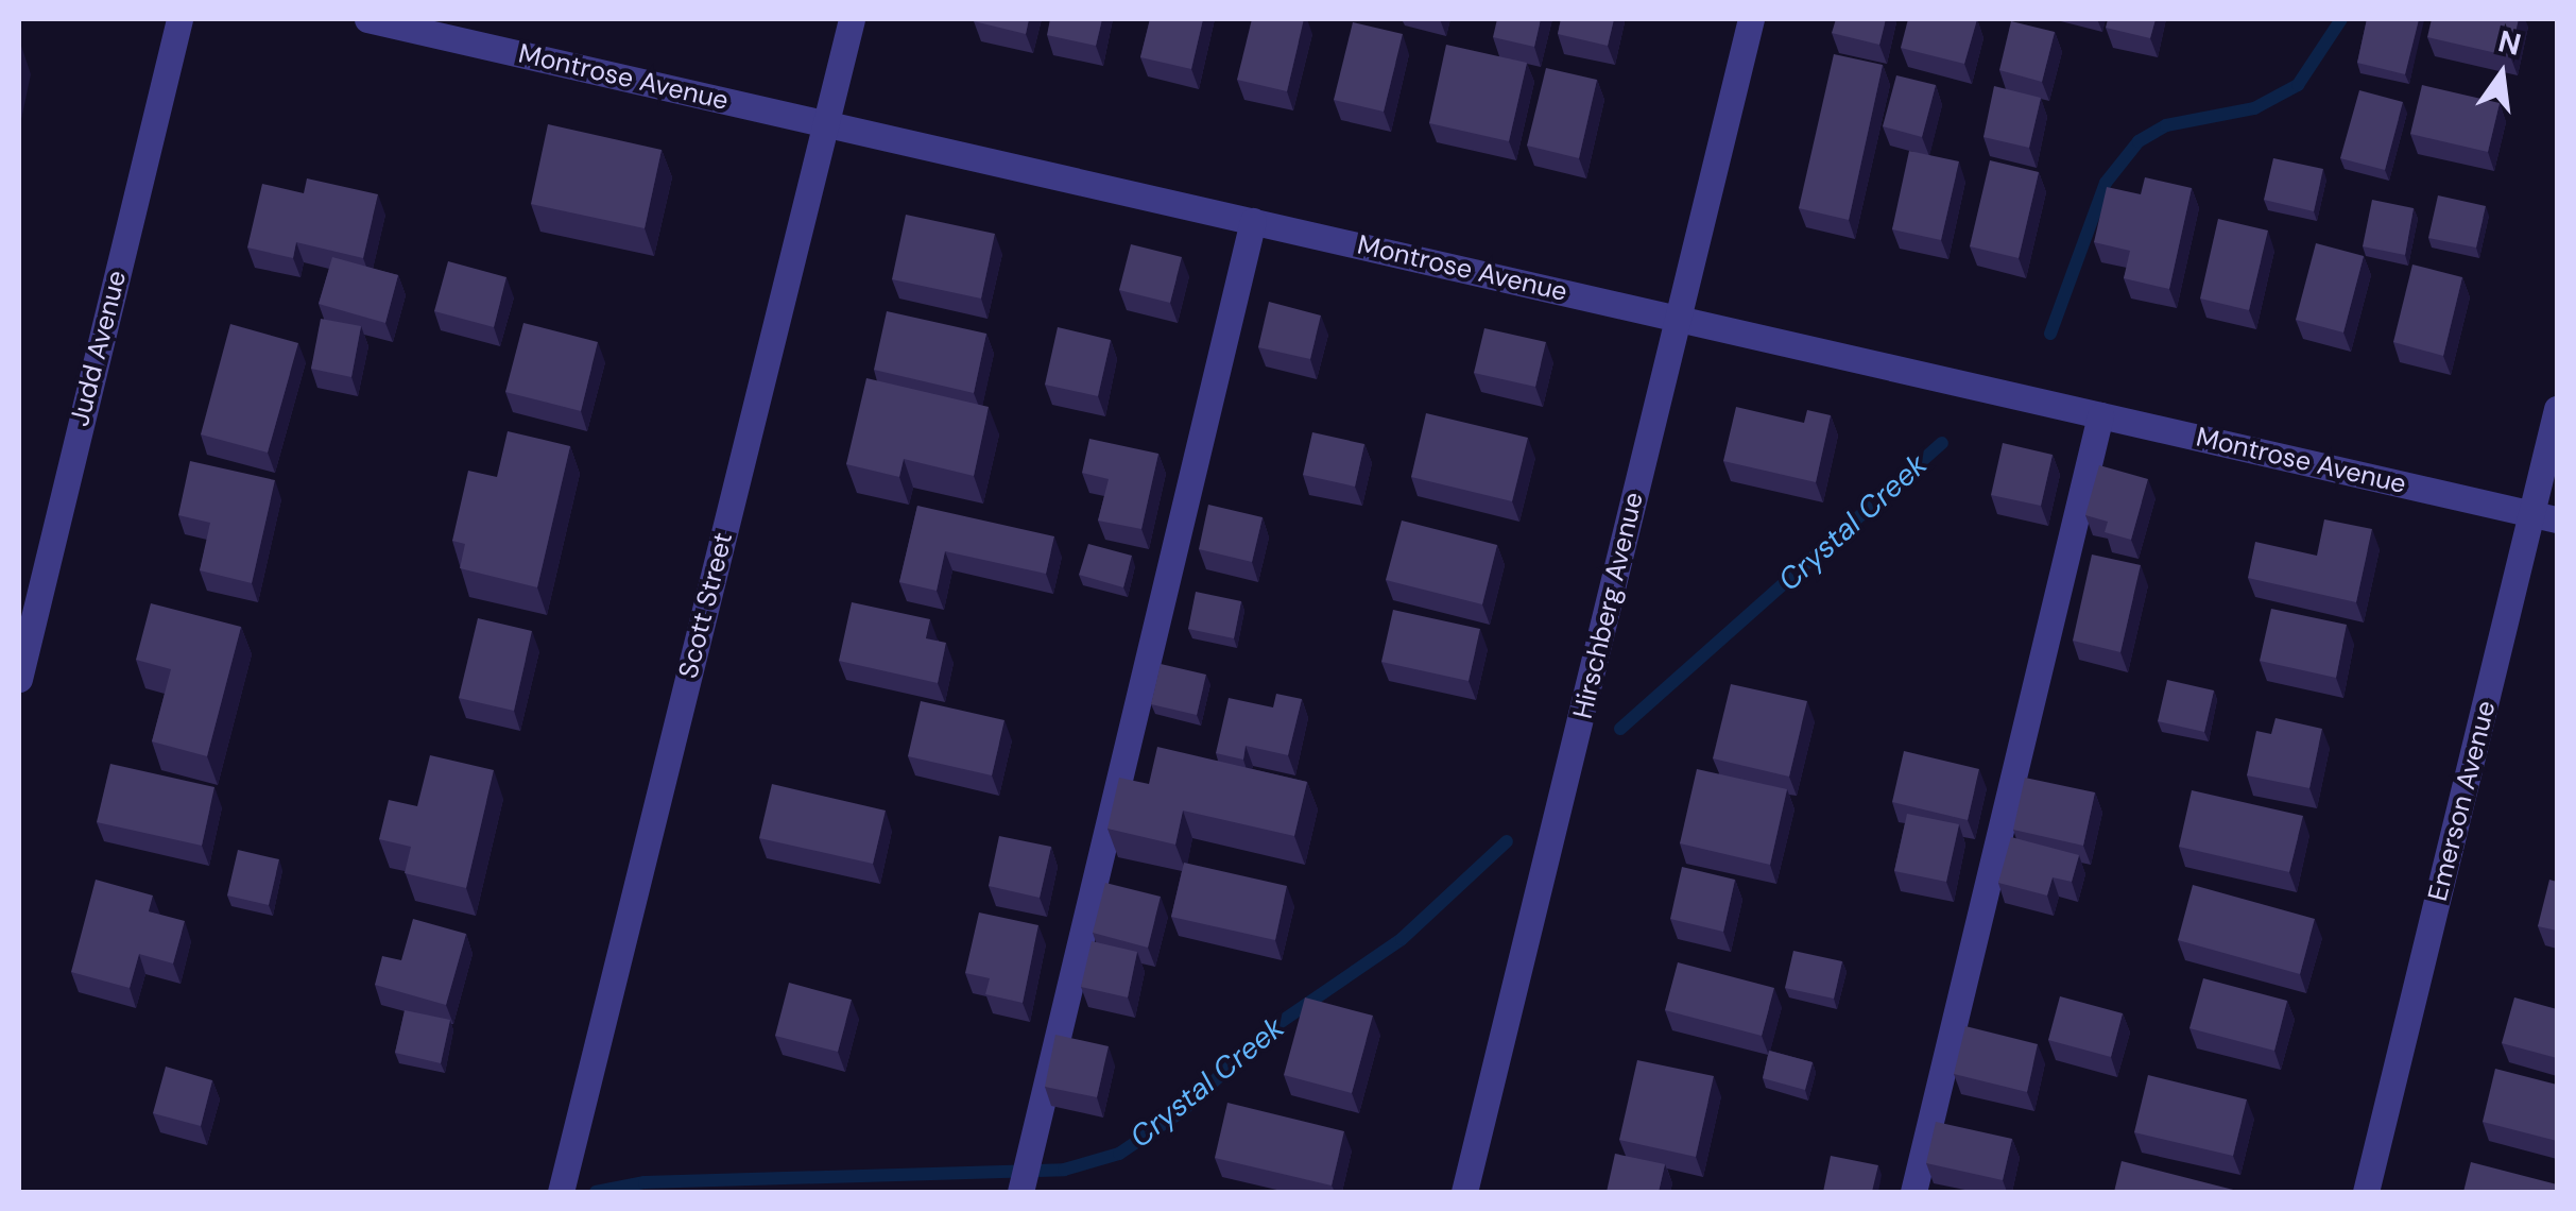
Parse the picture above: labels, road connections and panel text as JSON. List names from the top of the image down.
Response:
{
  "streets": {
    "street": [
      "Montrose Avenue",
      "Judd Avenue",
      "Scott Street",
      "Hirschberg Avenue",
      "Emerson Avenue"
    ]
  },
  "crossings": [
    ["Montrose Avenue", "Scott Street"],
    ["Montrose Avenue", "Hirschberg Avenue"],
    ["Montrose Avenue", "Emerson Avenue"]
  ],
  "water": ["Crystal Creek"],
  "north": "top"
}
